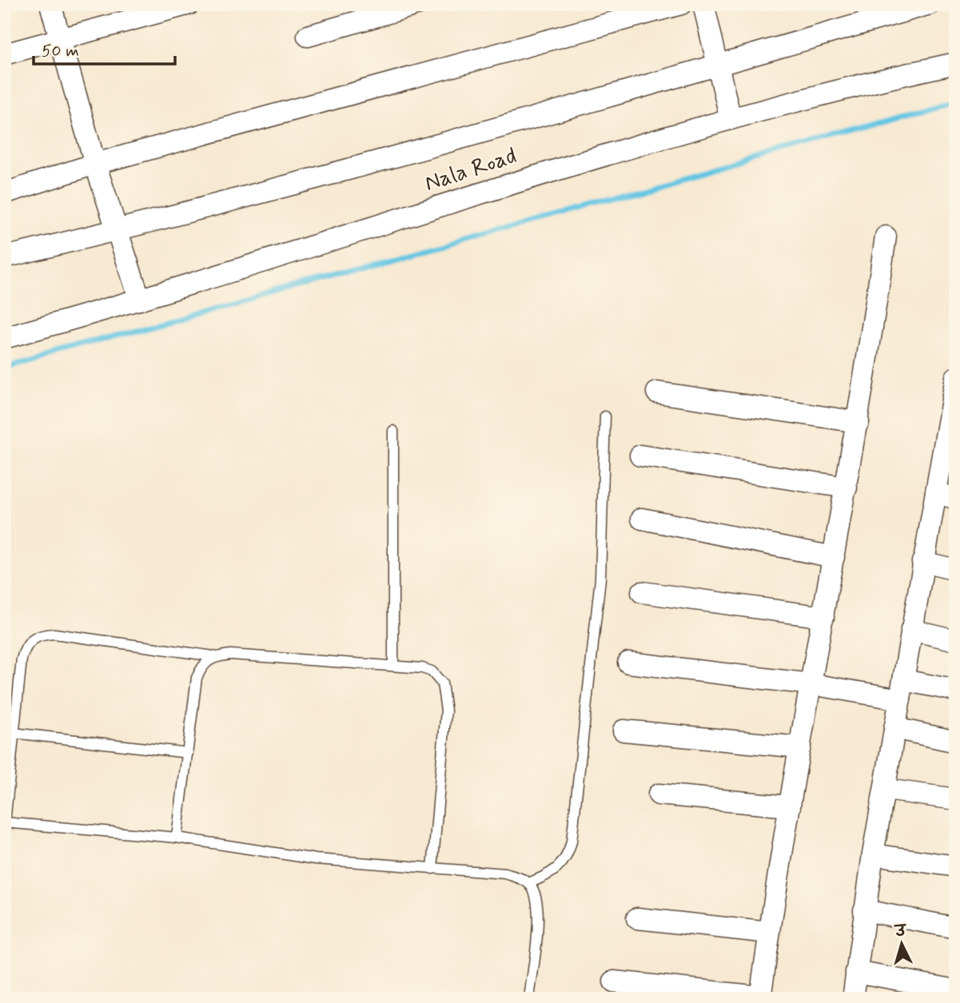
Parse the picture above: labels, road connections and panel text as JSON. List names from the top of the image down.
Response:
{
  "streets": {
    "street": ["Nala Road"]
  },
  "scale_bar": "50 m",
  "north": "top"
}
